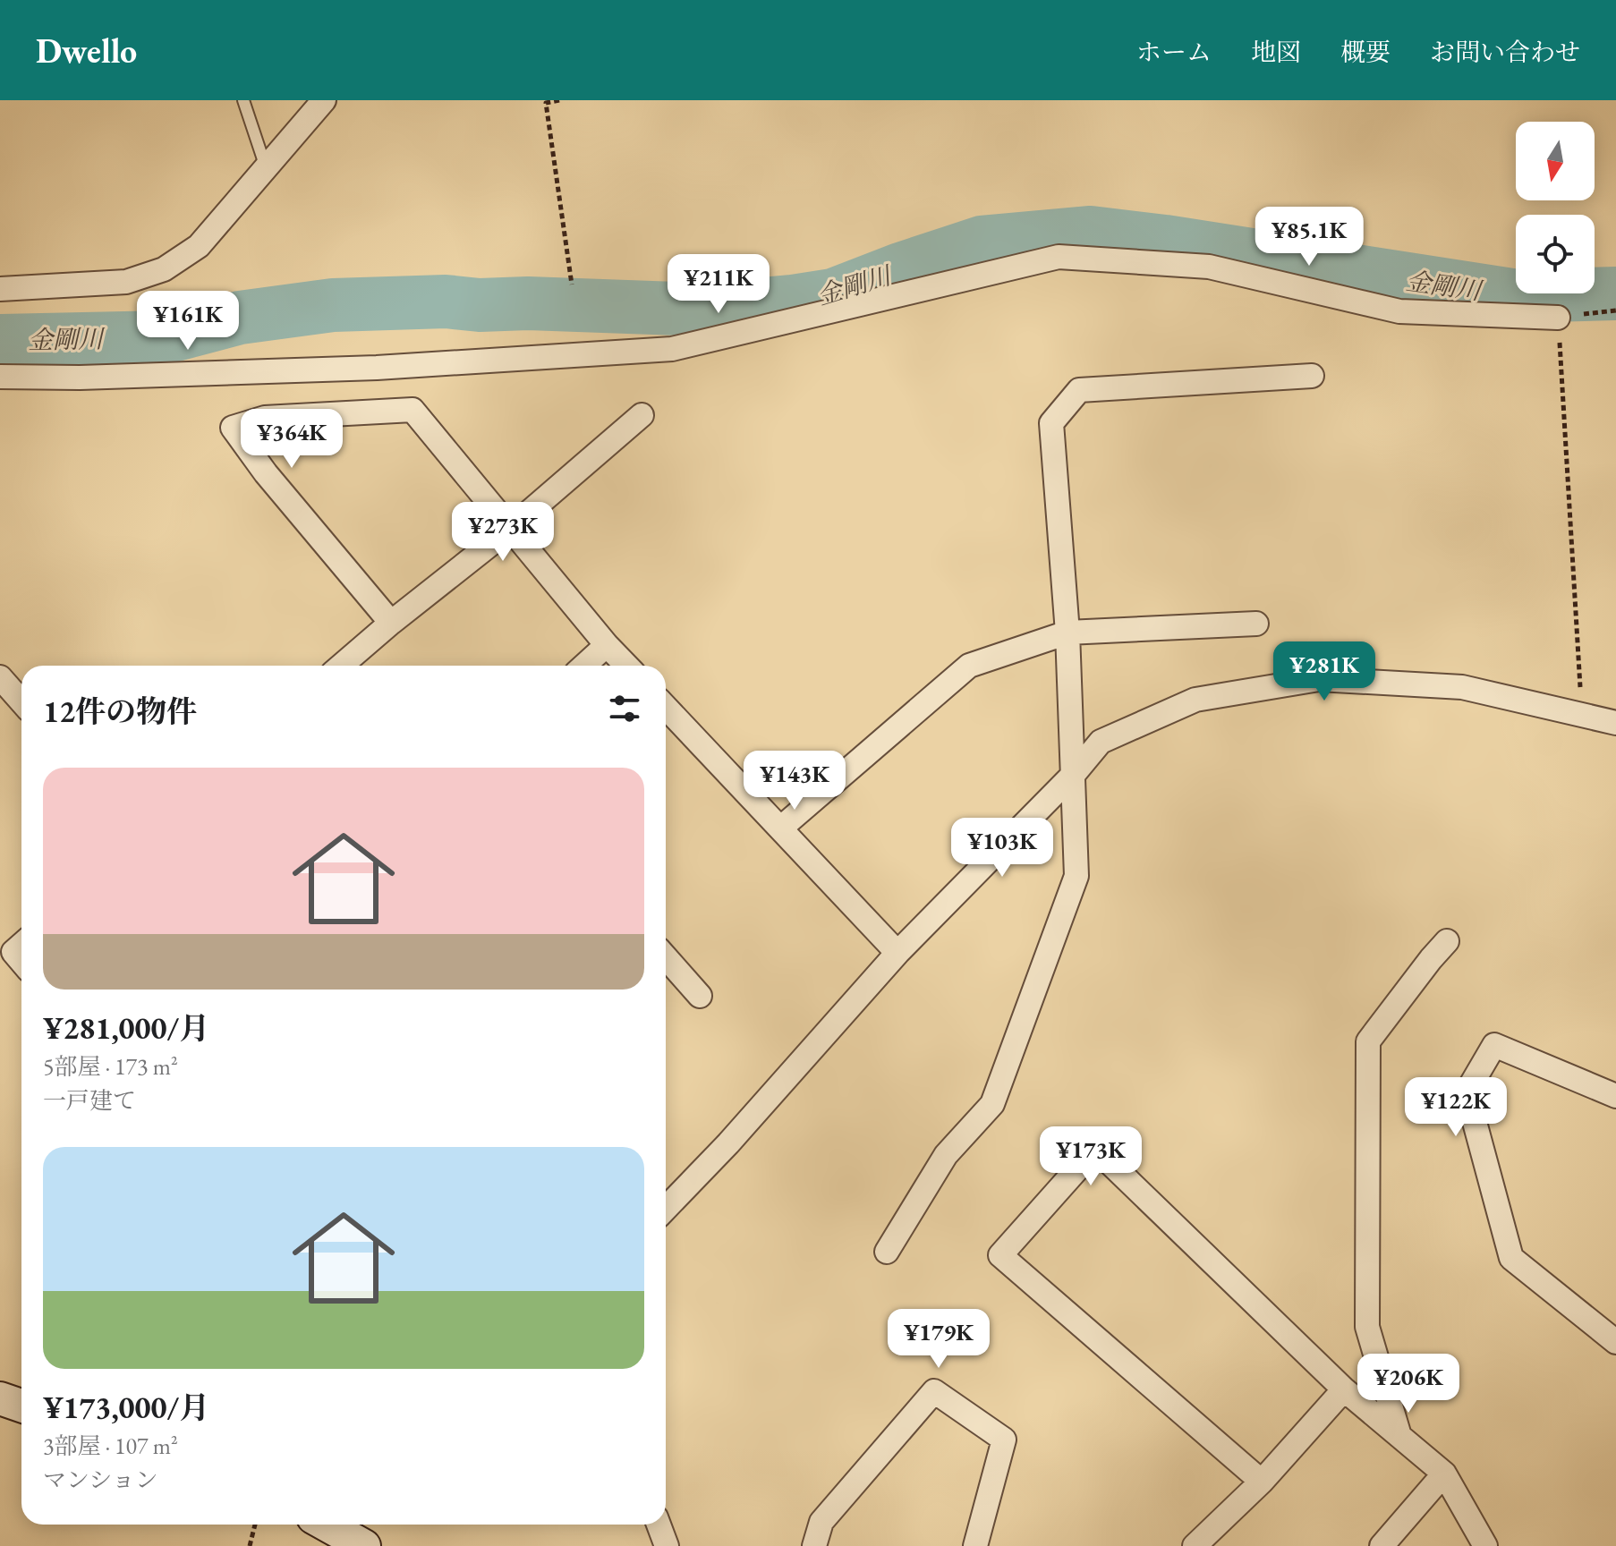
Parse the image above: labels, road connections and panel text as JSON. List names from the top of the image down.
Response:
{
  "water": ["金剛川"],
  "north": "bottom",
  "page": {
    "header": "Dwello",
    "nav": [
      "ホーム",
      "地図",
      "概要",
      "お問い合わせ"
    ],
    "price": [
      "¥85.1K",
      "¥211K",
      "¥161K",
      "¥364K",
      "¥273K",
      "¥281K",
      "¥143K",
      "¥103K",
      "¥122K",
      "¥173K",
      "¥179K",
      "¥206K"
    ],
    "heading": "12件の物件",
    "list": [
      {
        "name": "¥281,000/月",
        "note": "5部屋 · 173 m² · 一戸建て"
      },
      {
        "name": "¥173,000/月",
        "note": "3部屋 · 107 m² · マンション"
      }
    ]
  }
}
